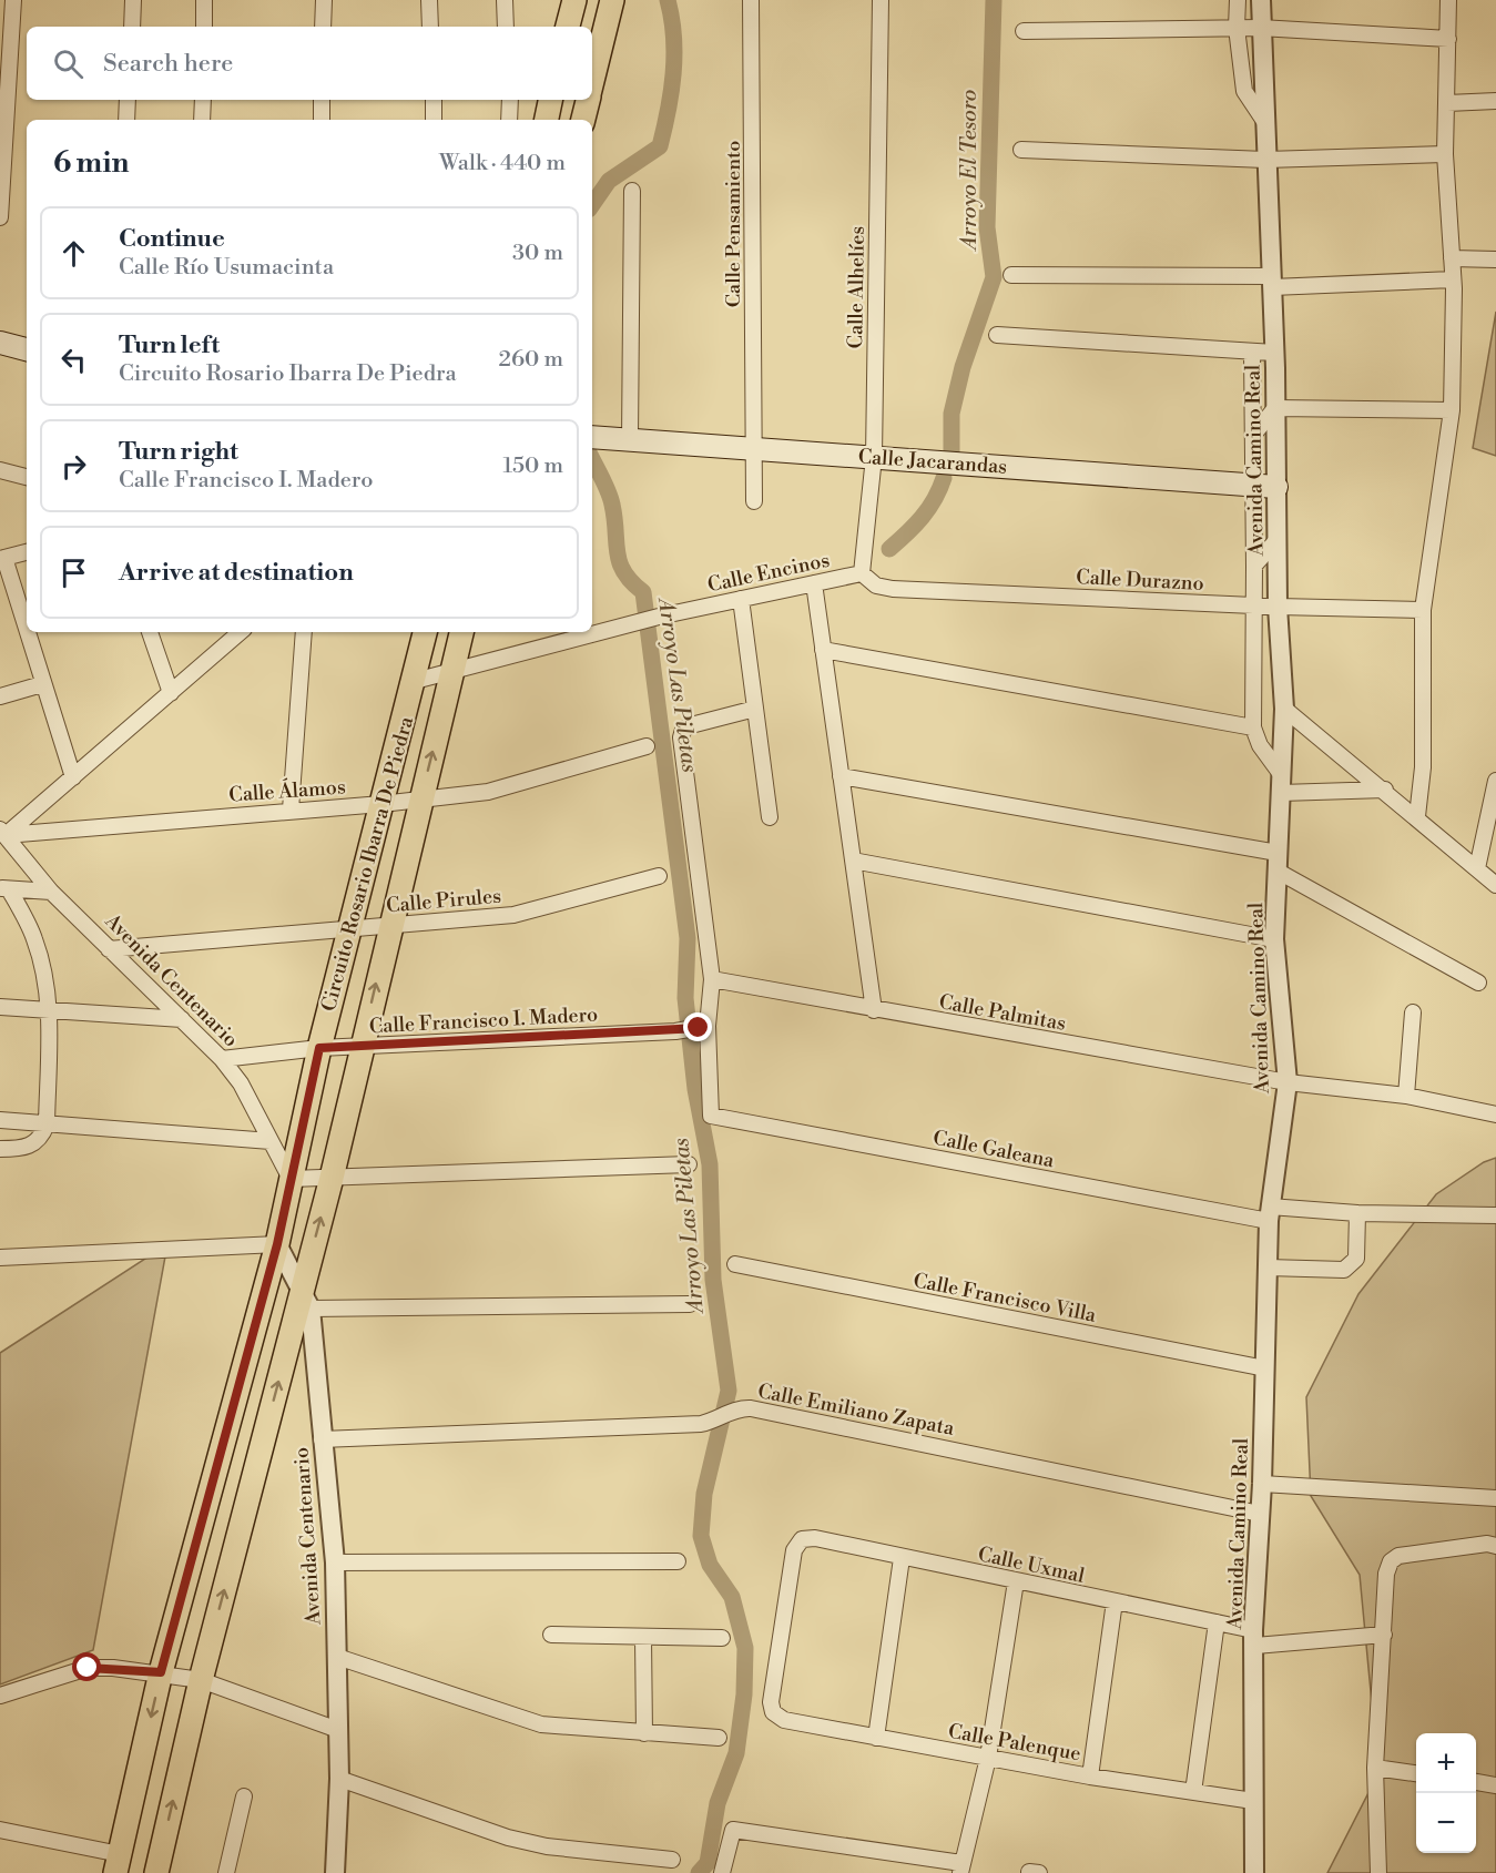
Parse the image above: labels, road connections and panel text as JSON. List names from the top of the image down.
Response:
{
  "streets": {
    "main road": ["Calle Jacarandas", "Circuito Rosario Ibarra De Piedra"],
    "street": [
      "Calle Pensamiento",
      "Calle Alhelíes",
      "Avenida Camino Real",
      "Calle Encinos",
      "Calle Durazno",
      "Calle Álamos",
      "Calle Pirules",
      "Avenida Centenario",
      "Calle Palmitas",
      "Calle Francisco I. Madero",
      "Calle Galeana",
      "Calle Francisco Villa",
      "Calle Emiliano Zapata",
      "Calle Uxmal",
      "Calle Palenque"
    ]
  },
  "crossings": [
    ["Calle Pensamiento", "Calle Jacarandas"],
    ["Calle Alhelíes", "Calle Jacarandas"],
    ["Calle Alhelíes", "Calle Encinos"],
    ["Calle Alhelíes", "Calle Durazno"],
    ["Avenida Camino Real", "Calle Jacarandas"],
    ["Avenida Camino Real", "Calle Durazno"],
    ["Avenida Camino Real", "Calle Palmitas"],
    ["Avenida Camino Real", "Calle Galeana"],
    ["Avenida Camino Real", "Calle Francisco Villa"],
    ["Avenida Camino Real", "Calle Emiliano Zapata"],
    ["Avenida Camino Real", "Calle Uxmal"],
    ["Avenida Camino Real", "Calle Palenque"],
    ["Calle Encinos", "Calle Durazno"],
    ["Calle Encinos", "Circuito Rosario Ibarra De Piedra"],
    ["Calle Álamos", "Circuito Rosario Ibarra De Piedra"],
    ["Calle Álamos", "Avenida Centenario"],
    ["Circuito Rosario Ibarra De Piedra", "Calle Pirules"],
    ["Circuito Rosario Ibarra De Piedra", "Avenida Centenario"],
    ["Circuito Rosario Ibarra De Piedra", "Calle Francisco I. Madero"],
    ["Calle Pirules", "Avenida Centenario"],
    ["Avenida Centenario", "Calle Francisco I. Madero"],
    ["Avenida Centenario", "Calle Emiliano Zapata"],
    ["Calle Francisco I. Madero", "Calle Galeana"],
    ["Calle Uxmal", "Calle Palenque"]
  ],
  "water": ["Arroyo El Tesoro", "Arroyo Las Piletas"],
  "page": {
    "search": "Search here",
    "heading": ["6 min", "Walk · 440 m"],
    "list": [
      ["Continue", "Calle Río Usumacinta", "30 m"],
      ["Turn left", "Circuito Rosario Ibarra De Piedra", "260 m"],
      ["Turn right", "Calle Francisco I. Madero", "150 m"],
      "Arrive at destination"
    ],
    "map_buttons": ["+", "−"]
  }
}
